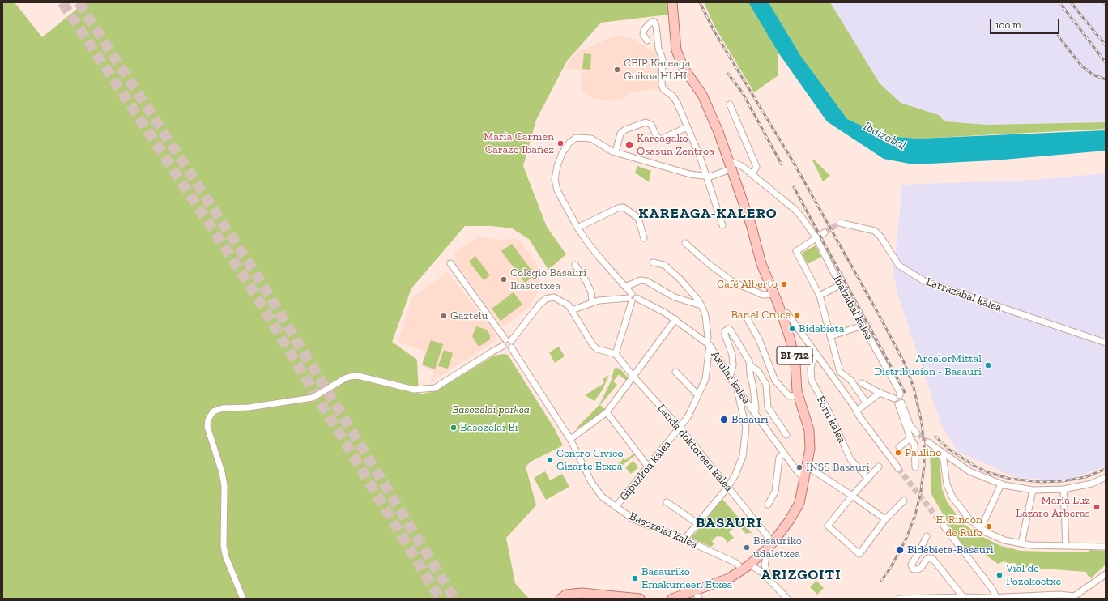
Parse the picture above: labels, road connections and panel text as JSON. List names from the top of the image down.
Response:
{
  "streets": {
    "main road": ["BI-712"],
    "street": [
      "Larrazabal kalea",
      "Ibaizabal kalea",
      "Axular kalea",
      "Foru kalea",
      "Landa doktoreen kalea",
      "Gipuzkoa kalea",
      "Basozelai kalea"
    ]
  },
  "crossings": [
    ["Ibaizabal kalea", "BI-712"],
    ["BI-712", "Axular kalea"],
    ["BI-712", "Landa doktoreen kalea"],
    ["BI-712", "Basozelai kalea"],
    ["Axular kalea", "Gipuzkoa kalea"],
    ["Landa doktoreen kalea", "Gipuzkoa kalea"],
    ["Gipuzkoa kalea", "Basozelai kalea"]
  ],
  "districts": ["KAREAGA-KALERO", "BASAURI", "ARIZGOITI"],
  "water": ["Ibaizabal"],
  "parks": ["Basozelai parkea"],
  "places": [
    "CEIP Kareaga Goikoa HLHI",
    "María Carmen Carazo Ibáñez",
    "Kareagako Osasun Zentroa",
    "Colegio Basauri Ikastetxea",
    "Café Alberto",
    "Bar el Cruce",
    "Gaztelu",
    "Bidebieta",
    "ArcelorMittal Distribución - Basauri",
    "Basauri",
    "Basozelai Bi",
    "Paulino",
    "Centro Civico Gizarte Etxea",
    "INSS Basauri",
    "María Luz Lázaro Arberas",
    "El Rincón de Rufo",
    "Basauriko udaletxea",
    "Bidebieta-Basauri",
    "Vial de Pozokoetxe",
    "Basauriko Emakumeen Etxea"
  ],
  "scale_bar": "100 m"
}
